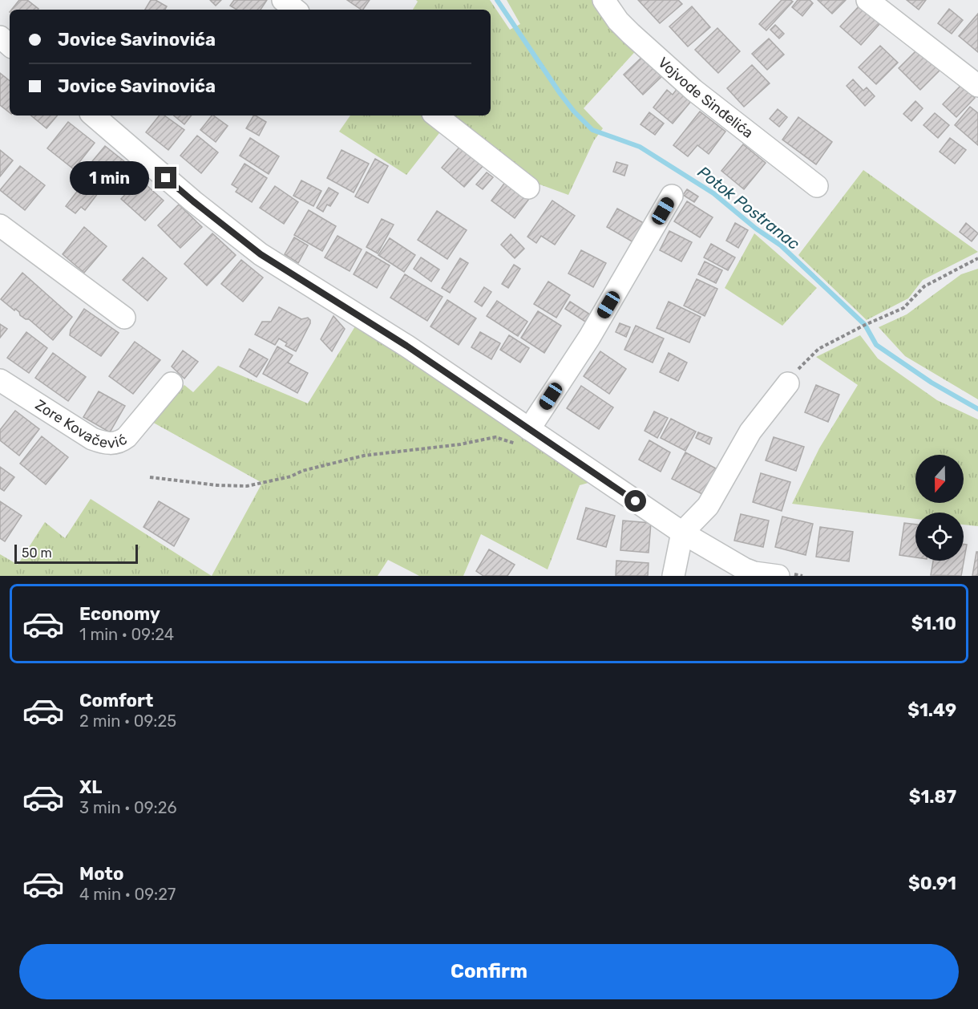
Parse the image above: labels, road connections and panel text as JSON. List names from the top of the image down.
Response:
{
  "streets": {
    "street": ["Vojvode Sinđelića", "Zore Kovačević"]
  },
  "water": ["Potok Postranac"],
  "scale_bar": "50 m",
  "north": "bottom",
  "page": {
    "banner": ["Jovice Savinovića", "Jovice Savinovića"],
    "bubble": "1 min",
    "scale": "50 m",
    "list": [
      {
        "name": "Economy",
        "note": "1 min · 09:24",
        "value": "$1.10"
      },
      {
        "name": "Comfort",
        "note": "2 min · 09:25",
        "value": "$1.49"
      },
      {
        "name": "XL",
        "note": "3 min · 09:26",
        "value": "$1.87"
      },
      {
        "name": "Moto",
        "note": "4 min · 09:27",
        "value": "$0.91"
      }
    ],
    "buttons": "Confirm"
  }
}
